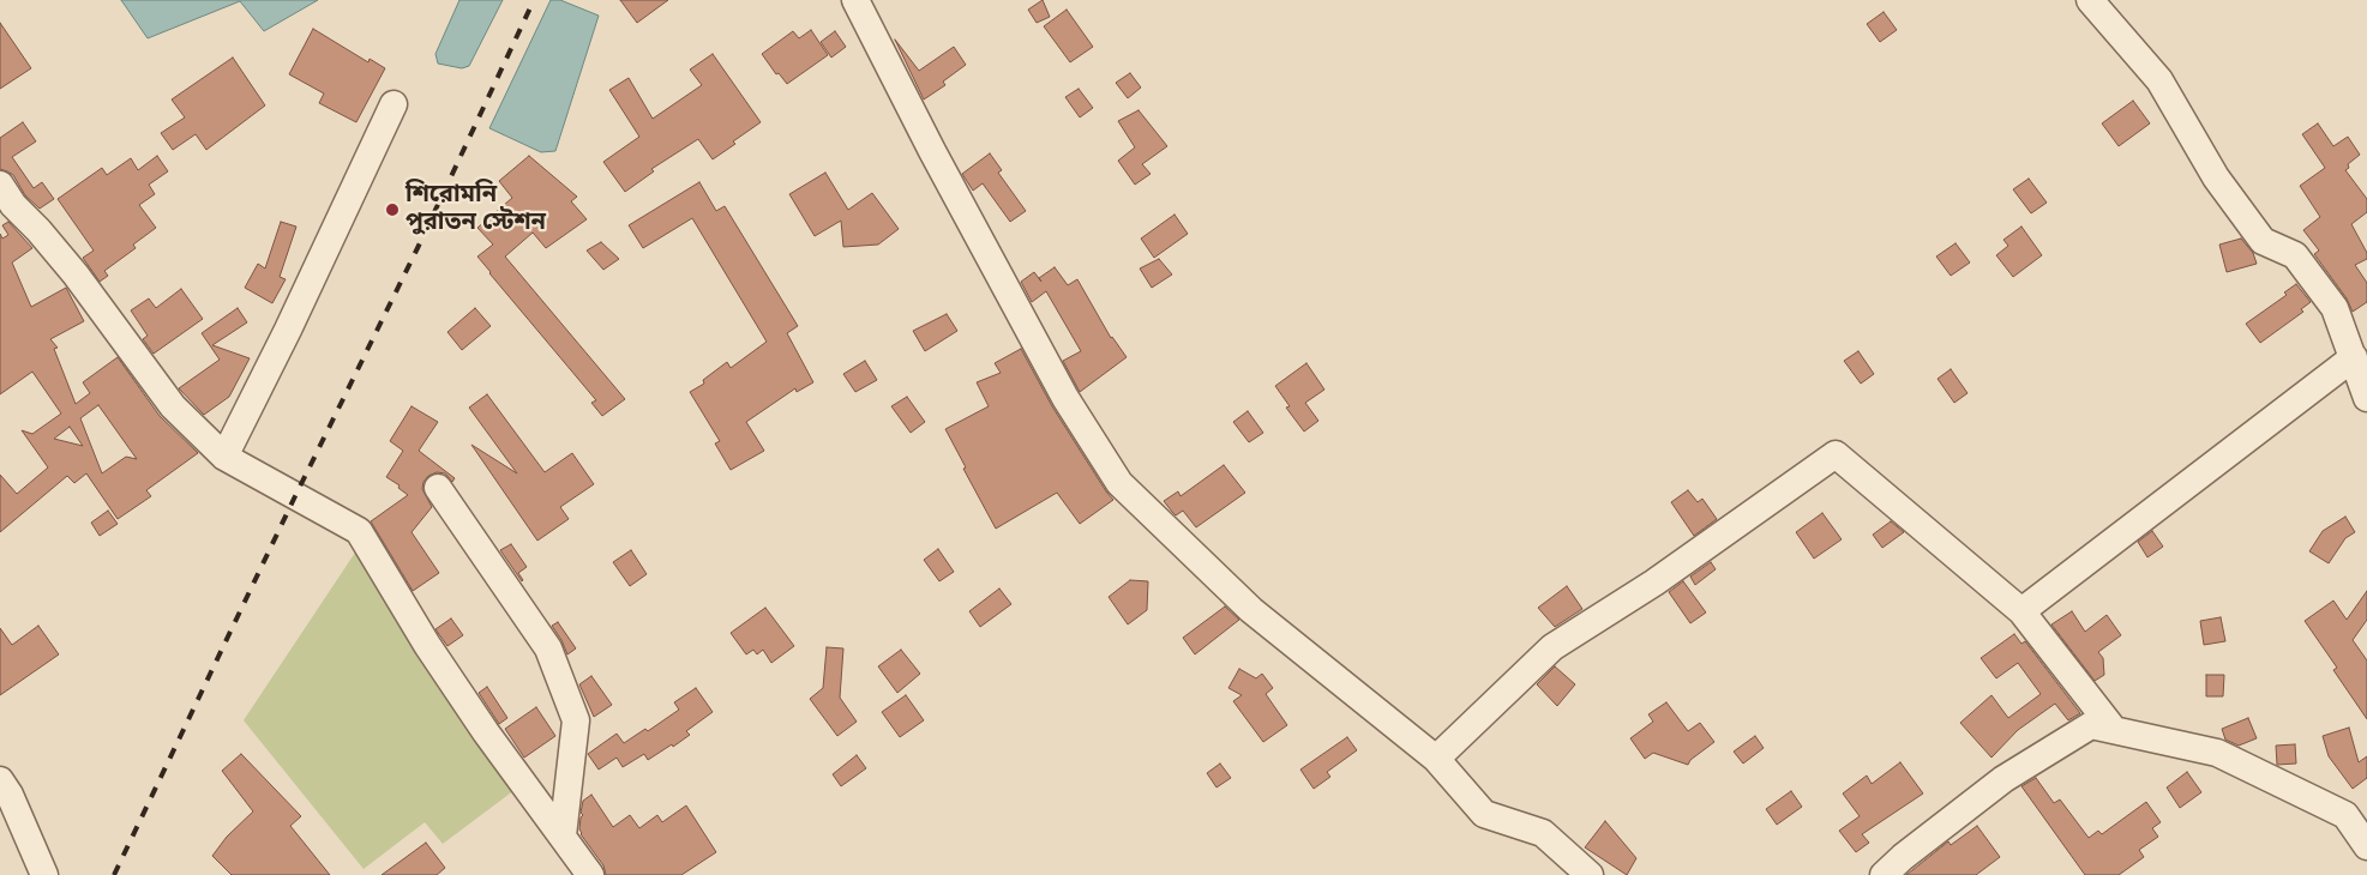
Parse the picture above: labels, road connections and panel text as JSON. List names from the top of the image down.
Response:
{
  "places": ["শিরোমনি পুরাতন স্টেশন"]
}
